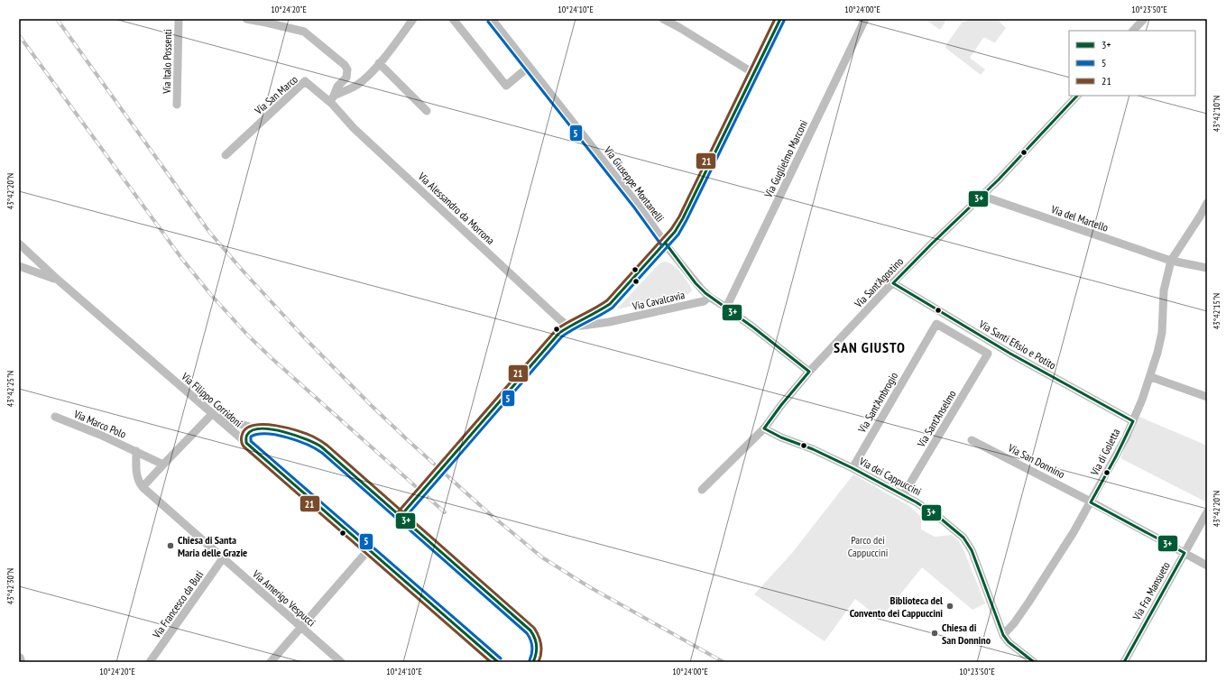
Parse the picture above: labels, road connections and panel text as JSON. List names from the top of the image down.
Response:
{
  "streets": {
    "street": [
      "Via Italo Possenti",
      "Via San Marco",
      "Via Guglielmo Marconi",
      "Via Giuseppe Montanelli",
      "Via Alessandro da Morrona",
      "Via del Martello",
      "Via Sant'Agostino",
      "Via Cavalcavia",
      "Via Santi Efisio e Potito",
      "Via Filippo Corridoni",
      "Via Sant'Ambrogio",
      "Via Sant'Anselmo",
      "Via Marco Polo",
      "Via di Goletta",
      "Via San Donnino",
      "Via dei Cappuccini",
      "Via Fra Mansueto",
      "Via Amerigo Vespucci",
      "Via Francesco da Buti"
    ]
  },
  "crossings": [
    ["Via San Marco", "Via Alessandro da Morrona"],
    ["Via Guglielmo Marconi", "Via Giuseppe Montanelli"],
    ["Via Giuseppe Montanelli", "Via Sant'Agostino"],
    ["Via Giuseppe Montanelli", "Via Cavalcavia"],
    ["Via Alessandro da Morrona", "Via Cavalcavia"],
    ["Via del Martello", "Via Sant'Agostino"],
    ["Via del Martello", "Via di Goletta"],
    ["Via Sant'Agostino", "Via Santi Efisio e Potito"],
    ["Via Sant'Agostino", "Via dei Cappuccini"],
    ["Via Santi Efisio e Potito", "Via di Goletta"],
    ["Via Sant'Ambrogio", "Via Sant'Anselmo"],
    ["Via Sant'Ambrogio", "Via dei Cappuccini"],
    ["Via Sant'Anselmo", "Via dei Cappuccini"],
    ["Via di Goletta", "Via San Donnino"],
    ["Via di Goletta", "Via dei Cappuccini"],
    ["Via San Donnino", "Via Fra Mansueto"],
    ["Via Amerigo Vespucci", "Via Francesco da Buti"]
  ],
  "districts": ["SAN GIUSTO"],
  "parks": ["Parco dei Cappuccini"],
  "places": ["Chiesa di Santa Maria delle Grazie", "Biblioteca del Convento dei Cappuccini", "Chiesa di San Donnino"],
  "lines": ["transit line 3+", "transit line 21", "transit line 5"],
  "legend": ["3+", "5", "21"],
  "coordinates": [
    "10°24'20\"E",
    "10°24'10\"E",
    "10°24'00\"E",
    "10°23'50\"E",
    "43°42'10\"N",
    "43°42'20\"N",
    "43°42'15\"N",
    "43°42'25\"N",
    "43°42'30\"N"
  ]
}
